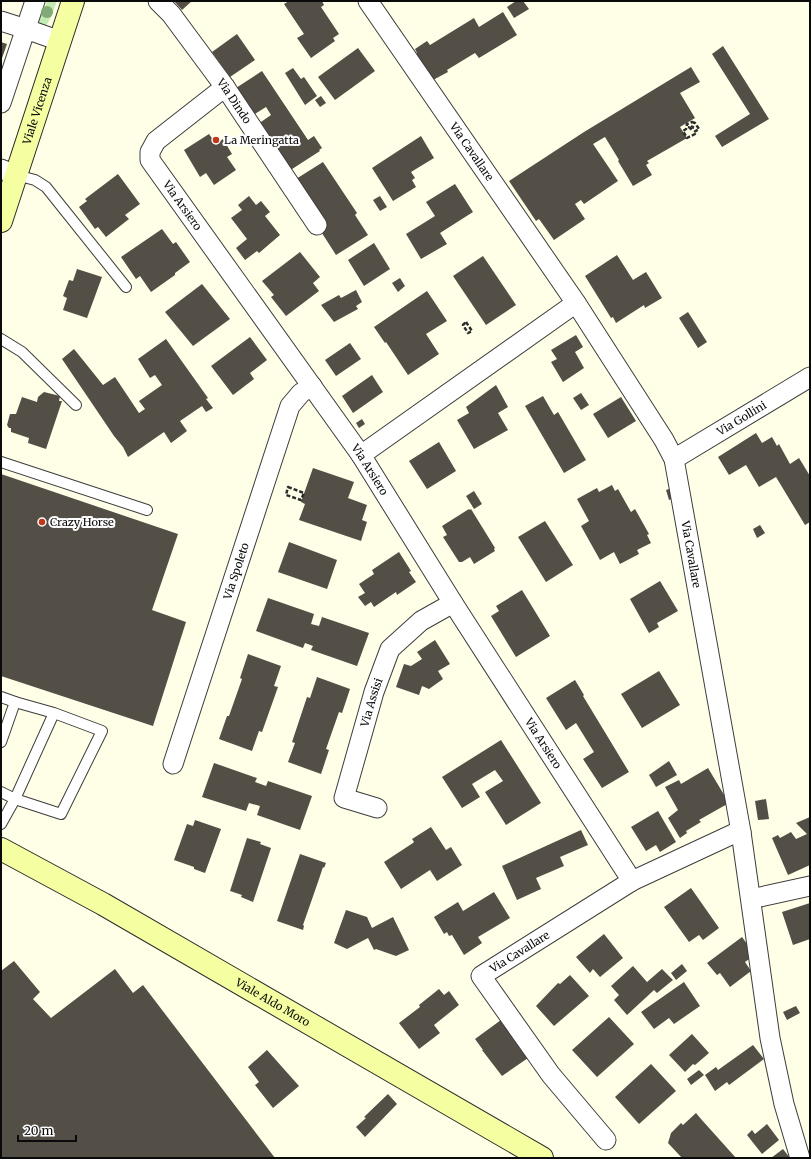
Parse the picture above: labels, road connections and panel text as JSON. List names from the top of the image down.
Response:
{
  "streets": {
    "main road": ["Viale Vicenza", "Viale Aldo Moro"],
    "street": [
      "Via Dindo",
      "Via Cavallare",
      "Via Arsiero",
      "Via Gollini",
      "Via Spoleto",
      "Via Assisi"
    ]
  },
  "crossings": [
    ["Via Dindo", "Via Arsiero"],
    ["Via Cavallare", "Via Arsiero"],
    ["Via Cavallare", "Via Gollini"],
    ["Via Arsiero", "Via Spoleto"],
    ["Via Arsiero", "Via Assisi"]
  ],
  "places": ["La Meringatta", "Crazy Horse"],
  "scale_bar": "20 m"
}
